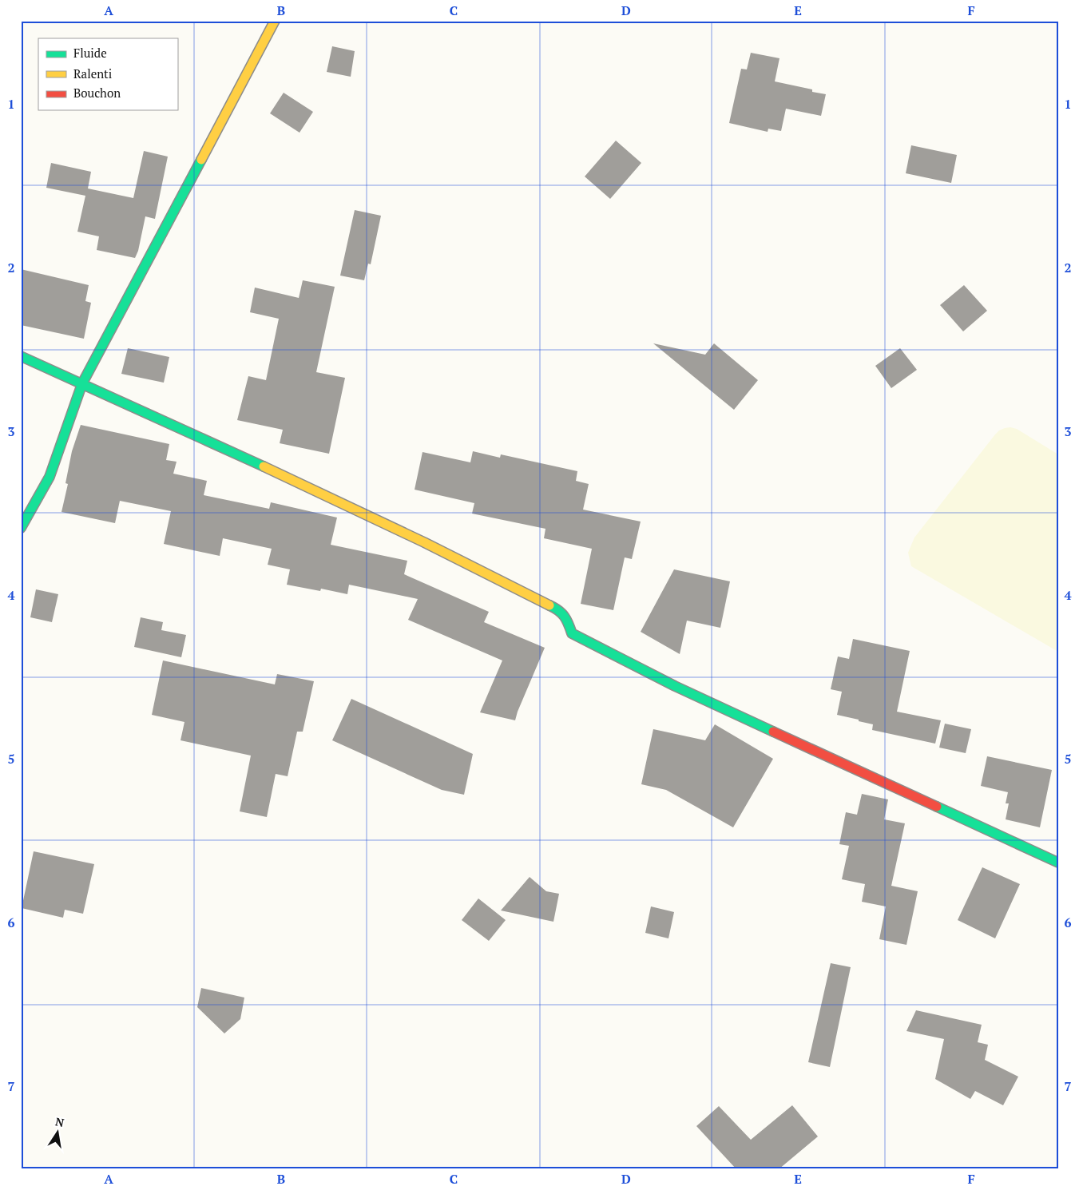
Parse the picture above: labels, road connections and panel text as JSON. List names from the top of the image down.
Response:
{
  "legend": ["Fluide", "Ralenti", "Bouchon"],
  "north": "top",
  "grid": {
    "columns": [
      "A",
      "B",
      "C",
      "D",
      "E",
      "F"
    ],
    "rows": [
      "1",
      "2",
      "3",
      "4",
      "5",
      "6",
      "7"
    ]
  }
}
